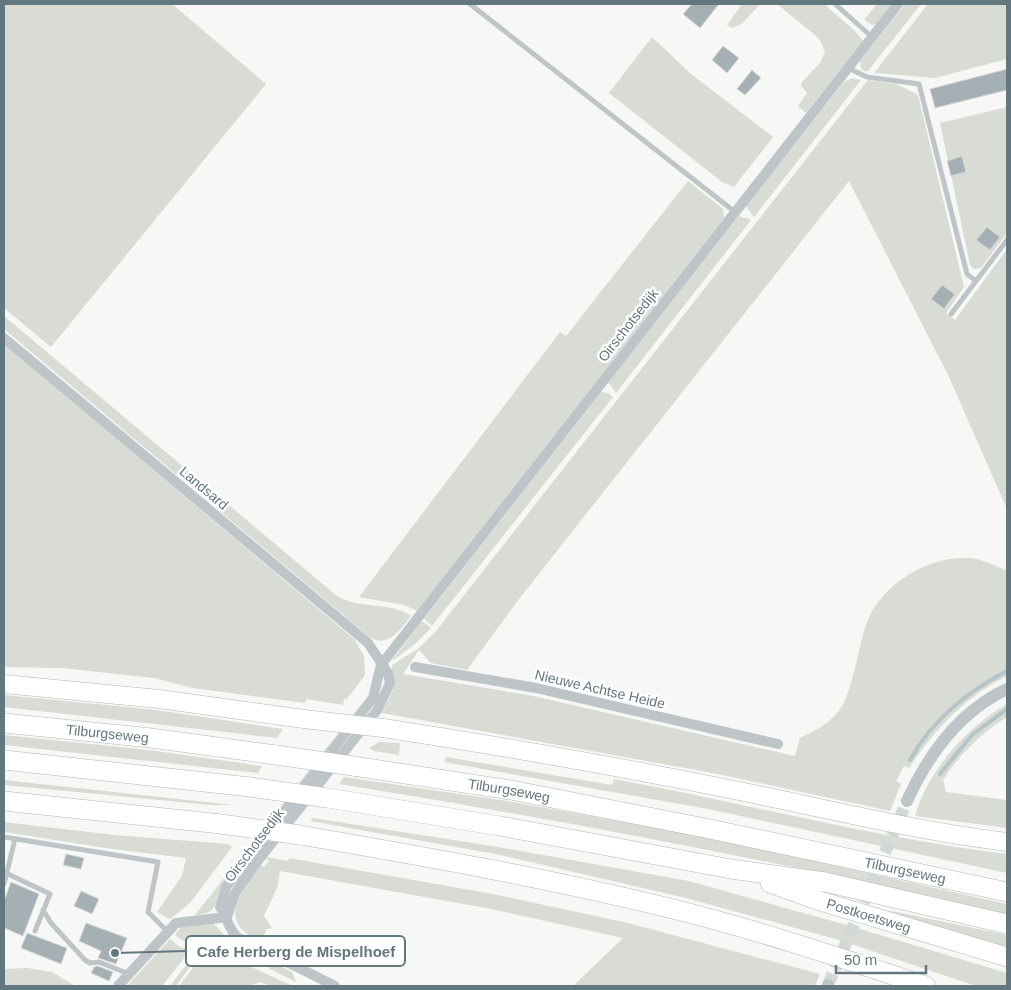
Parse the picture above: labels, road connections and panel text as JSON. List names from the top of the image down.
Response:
{
  "streets": {
    "highway": ["Tilburgseweg", "Postkoetsweg"],
    "street": ["Oirschotsedijk", "Landsard", "Nieuwe Achtse Heide"]
  },
  "crossings": [
    ["Oirschotsedijk", "Landsard"]
  ],
  "places": ["Cafe Herberg de Mispelhoef"],
  "scale_bar": "50 m"
}
